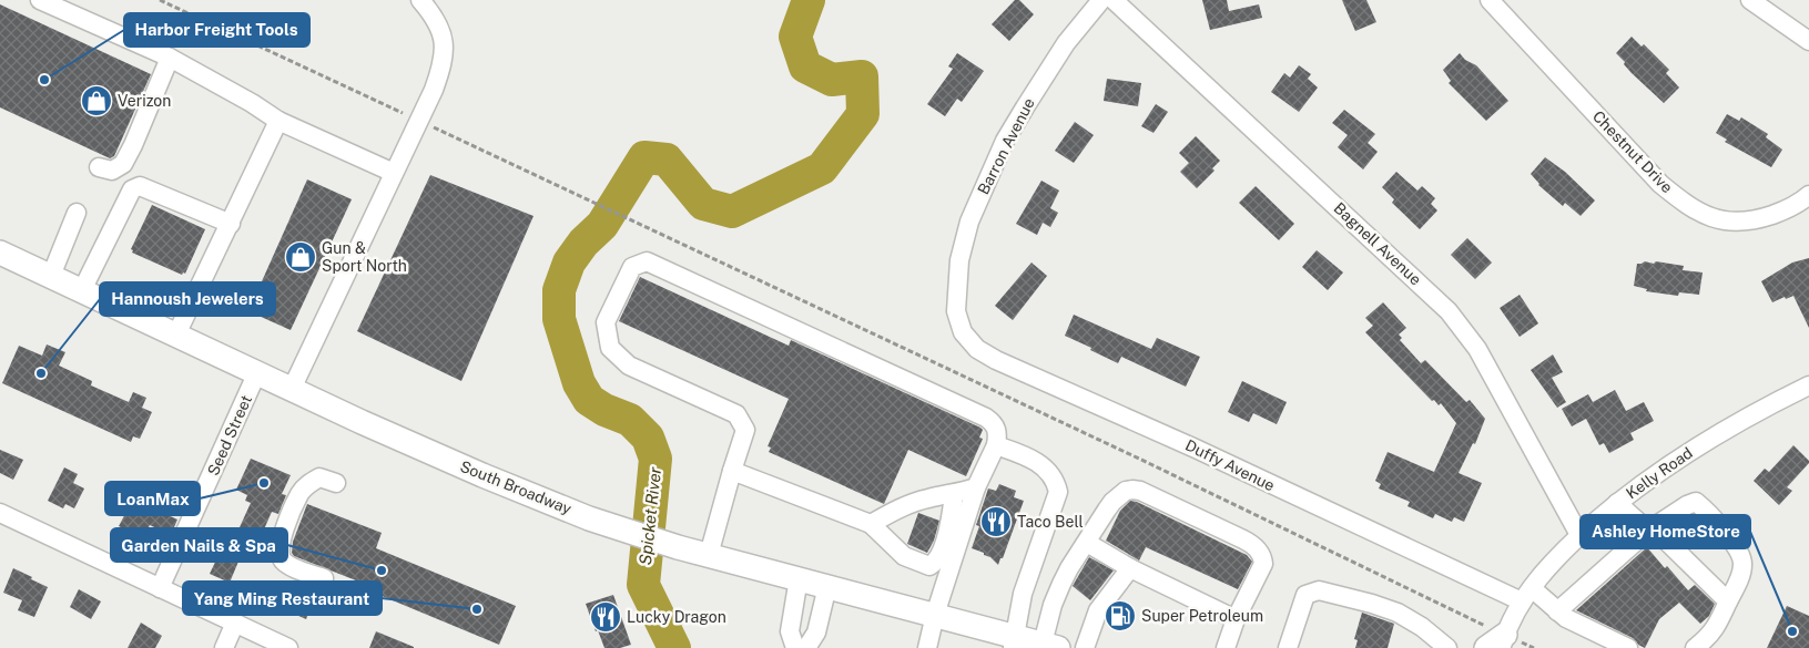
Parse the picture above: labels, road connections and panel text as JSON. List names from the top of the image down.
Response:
{
  "streets": {
    "main road": ["South Broadway"],
    "street": [
      "Barron Avenue",
      "Chestnut Drive",
      "Bagnell Avenue",
      "Seed Street",
      "Duffy Avenue",
      "Kelly Road"
    ]
  },
  "crossings": [
    ["Barron Avenue", "Duffy Avenue"],
    ["Bagnell Avenue", "Kelly Road"],
    ["Seed Street", "South Broadway"],
    ["Duffy Avenue", "Kelly Road"]
  ],
  "water": ["Spicket River"],
  "places": {
    "other": [
      "Harbor Freight Tools",
      "Hannoush Jewelers",
      "LoanMax",
      "Garden Nails & Spa",
      "Yang Ming Restaurant",
      "Ashley HomeStore"
    ],
    "shop": ["Verizon", "Gun & Sport North"],
    "restaurant": ["Taco Bell", "Lucky Dragon"],
    "fuel station": ["Super Petroleum"]
  }
}
